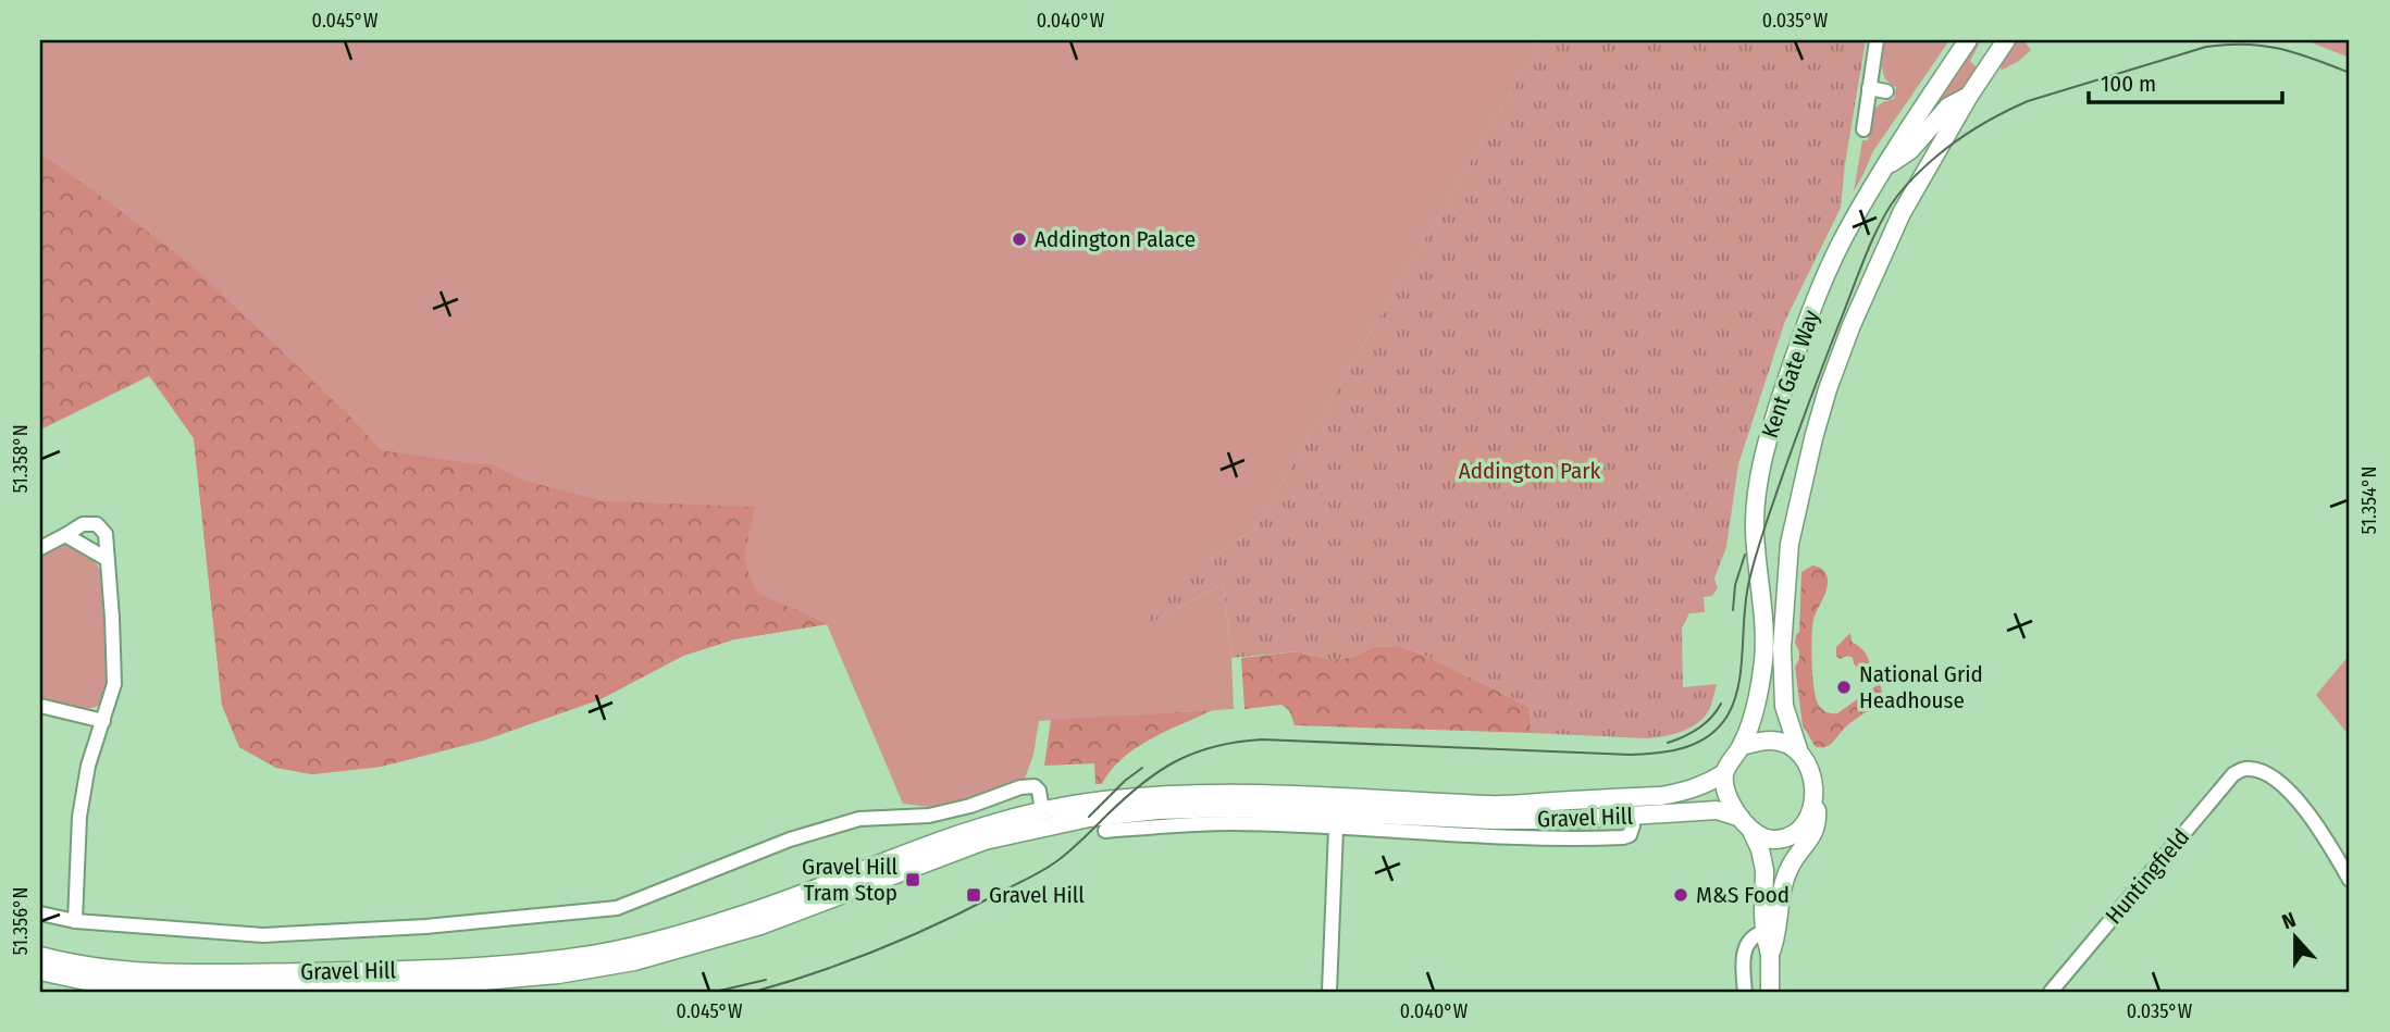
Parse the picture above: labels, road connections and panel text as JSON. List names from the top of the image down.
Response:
{
  "streets": {
    "main road": ["Kent Gate Way", "Gravel Hill"],
    "street": ["Huntingfield"]
  },
  "crossings": [
    ["Kent Gate Way", "Gravel Hill"]
  ],
  "parks": ["Addington Park"],
  "places": {
    "other": ["Addington Palace", "National Grid Headhouse", "M&S Food"],
    "transit": ["Gravel Hill Tram Stop", "Gravel Hill"]
  },
  "scale_bar": "100 m",
  "north": "top",
  "coordinates": [
    "0.045°W",
    "0.040°W",
    "0.035°W",
    "51.358°N",
    "51.354°N",
    "51.356°N"
  ]
}
